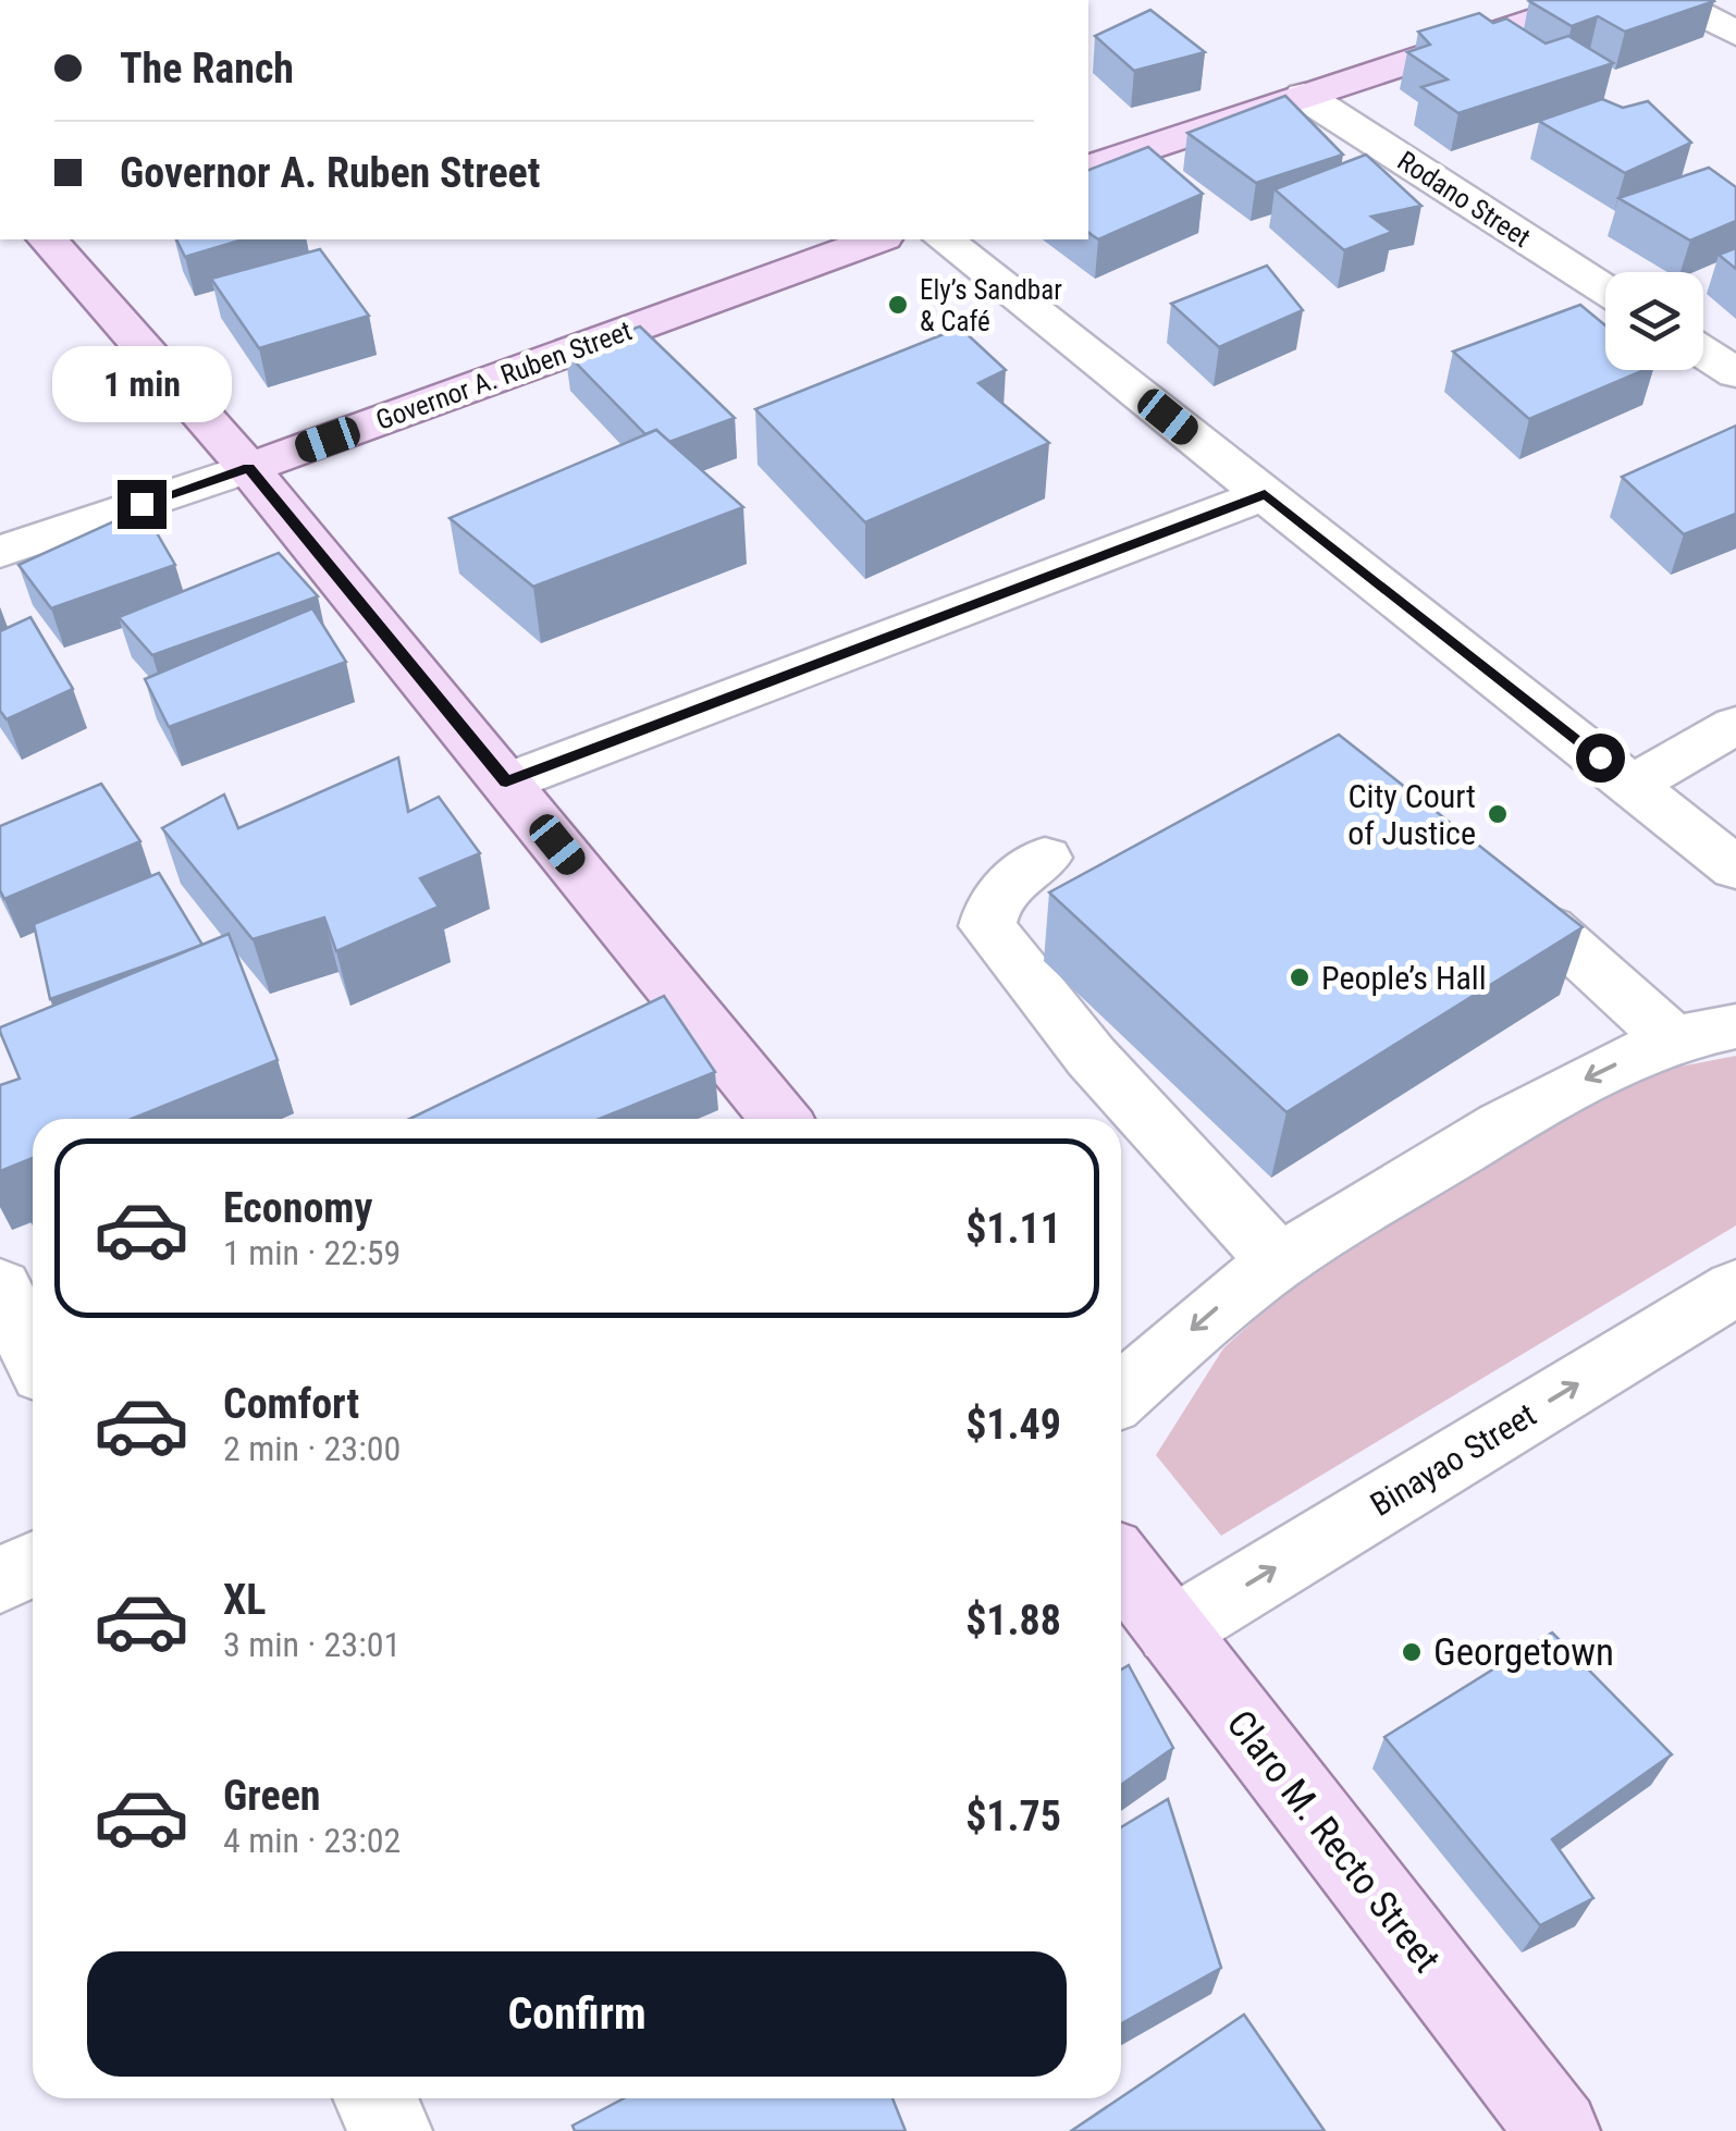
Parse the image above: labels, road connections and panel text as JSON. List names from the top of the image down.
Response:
{
  "streets": {
    "main road": ["Governor A. Ruben Street", "Claro M. Recto Street"],
    "street": ["Rodano Street", "Binayao Street"]
  },
  "crossings": [
    ["Binayao Street", "Claro M. Recto Street"]
  ],
  "places": [
    "Ely’s Sandbar & Café",
    "City Court of Justice",
    "People’s Hall",
    "Georgetown"
  ],
  "page": {
    "banner": ["The Ranch", "Governor A. Ruben Street"],
    "bubble": "1 min",
    "list": [
      {
        "name": "Economy",
        "note": "1 min · 22:59",
        "value": "$1.11"
      },
      {
        "name": "Comfort",
        "note": "2 min · 23:00",
        "value": "$1.49"
      },
      {
        "name": "XL",
        "note": "3 min · 23:01",
        "value": "$1.88"
      },
      {
        "name": "Green",
        "note": "4 min · 23:02",
        "value": "$1.75"
      }
    ],
    "buttons": "Confirm"
  }
}
